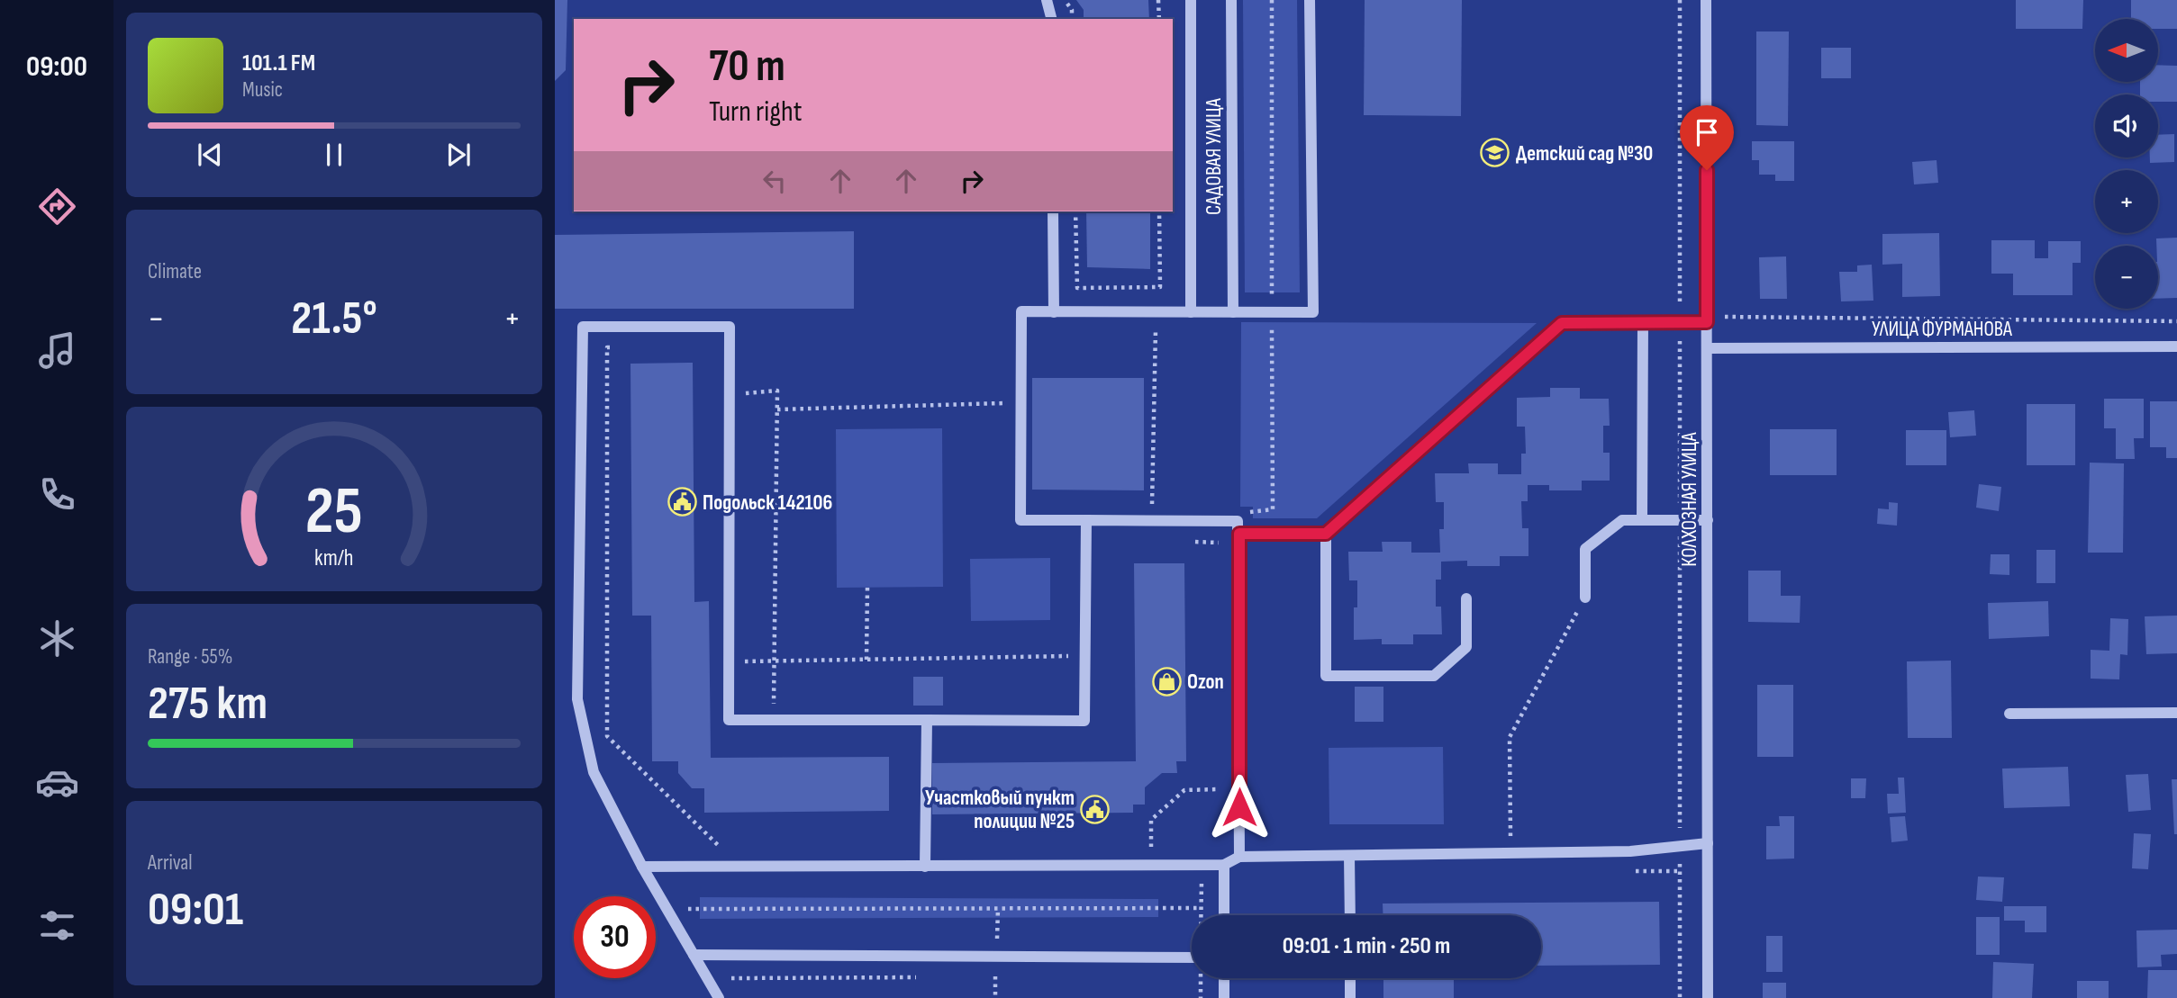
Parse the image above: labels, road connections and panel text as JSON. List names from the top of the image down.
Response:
{
  "streets": {
    "street": ["САДОВАЯ УЛИЦА", "УЛИЦА ФУРМАНОВА", "КОЛХОЗНАЯ УЛИЦА"]
  },
  "crossings": [
    ["УЛИЦА ФУРМАНОВА", "КОЛХОЗНАЯ УЛИЦА"]
  ],
  "places": {
    "school or university": ["Детский сад №30"],
    "public building": ["Подольск 142106", "Участковый пункт полиции №25"],
    "shop": ["Ozon"]
  },
  "north": "left",
  "page": {
    "tabs": "09:00",
    "map_buttons": ["+", "−"],
    "turn": ["70 m", "Turn right"],
    "song": ["101.1 FM", "Music"],
    "tile": [
      "Climate",
      ["Range · 55%", "275 km"],
      ["Arrival", "09:01"]
    ],
    "heat": ["−", "21.5°", "+"],
    "limit": "30",
    "trip": "09:01 · 1 min · 250 m",
    "gauge": ["25", "km/h"]
  }
}
